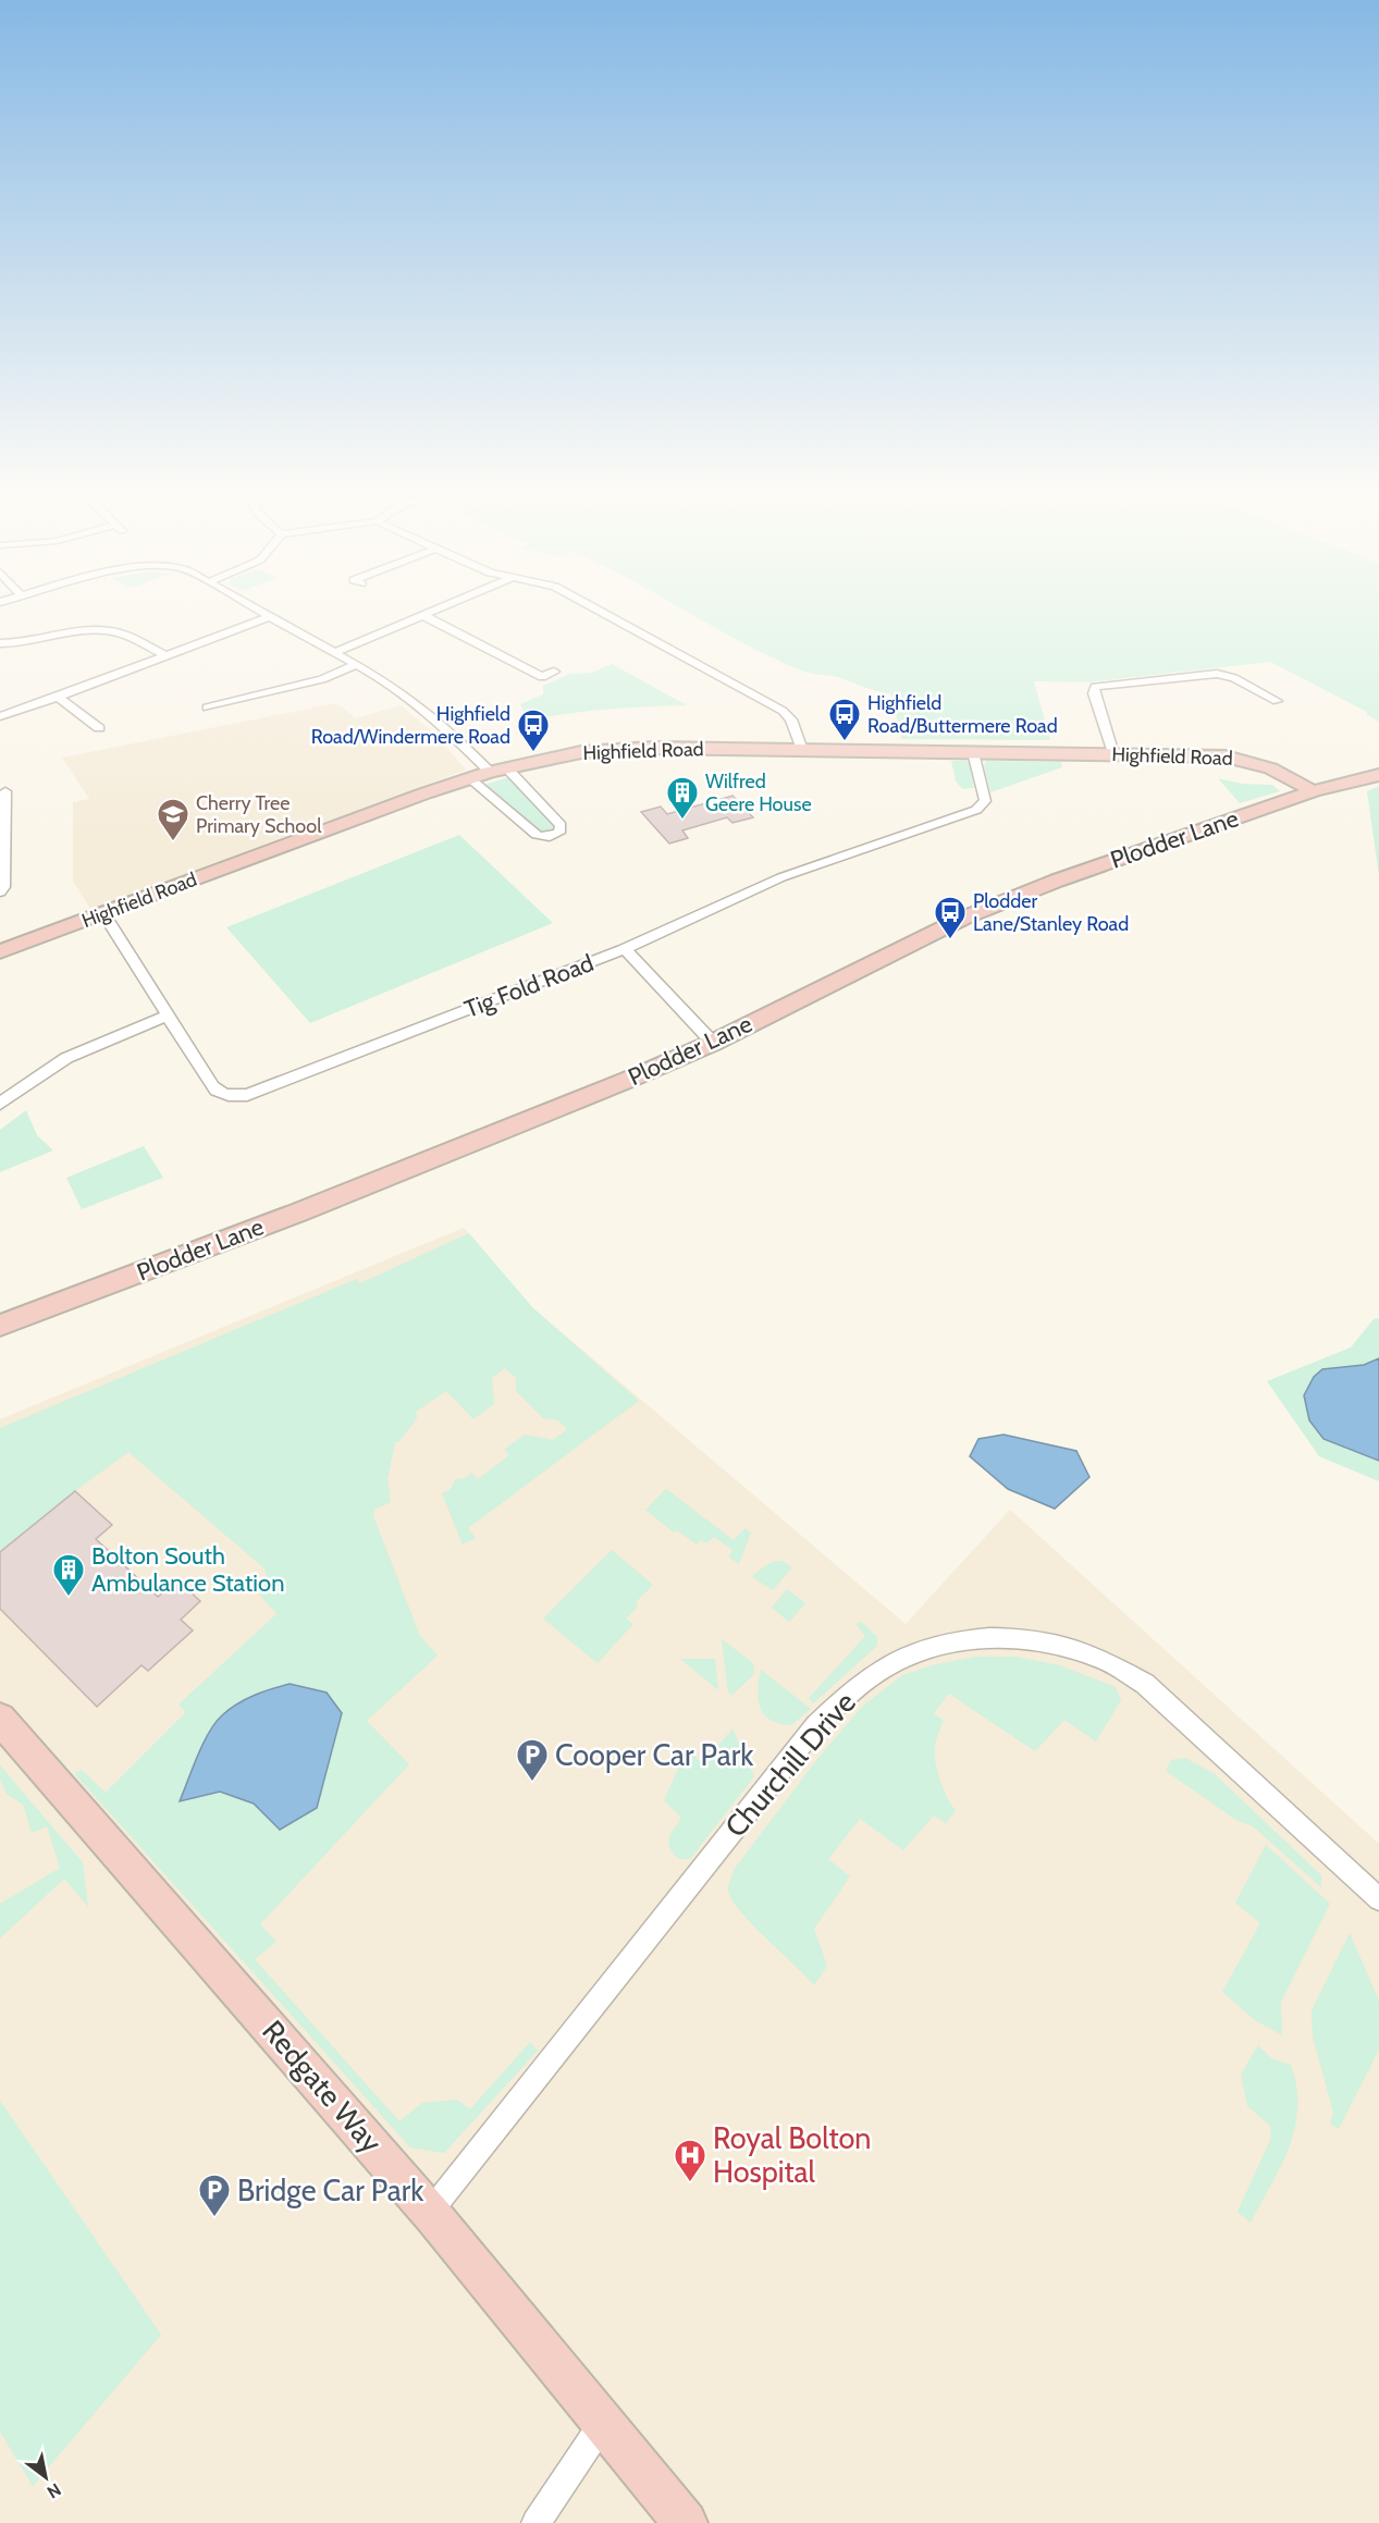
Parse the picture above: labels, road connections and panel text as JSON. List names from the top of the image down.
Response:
{
  "streets": {
    "street": [
      "Highfield Road",
      "Plodder Lane",
      "Tig Fold Road",
      "Churchill Drive",
      "Redgate Way"
    ]
  },
  "crossings": [
    ["Highfield Road", "Plodder Lane"],
    ["Highfield Road", "Tig Fold Road"],
    ["Churchill Drive", "Redgate Way"]
  ],
  "places": {
    "bus stop": ["Highfield Road/Buttermere Road", "Highfield Road/Windermere Road", "Plodder Lane/Stanley Road"],
    "building": ["Wilfred Geere House", "Bolton South Ambulance Station"],
    "school or university": ["Cherry Tree Primary School"],
    "parking": ["Cooper Car Park", "Bridge Car Park"],
    "hospital": ["Royal Bolton Hospital"]
  },
  "north": "bottom right"
}
